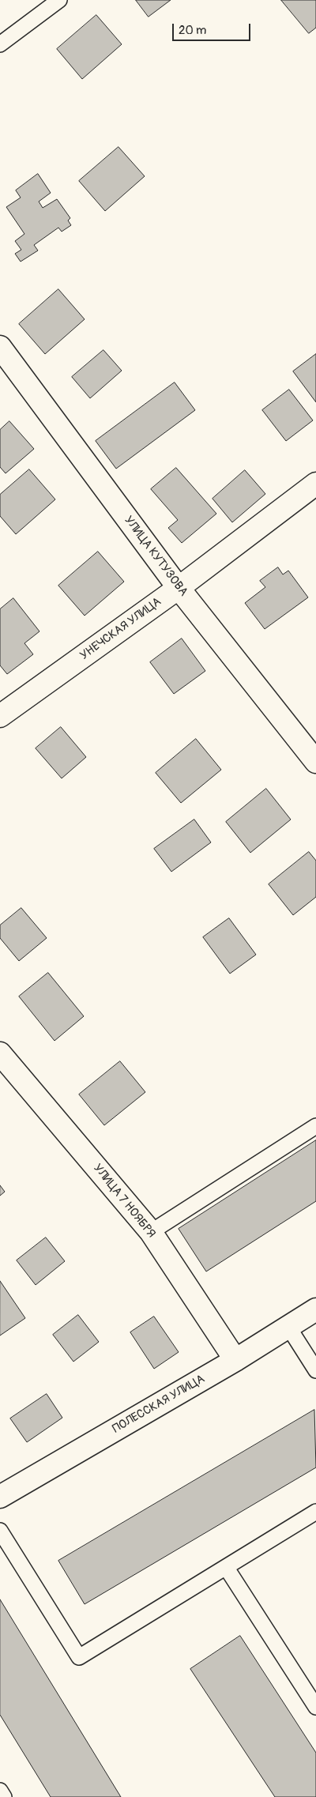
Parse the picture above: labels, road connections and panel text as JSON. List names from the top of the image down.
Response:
{
  "streets": {
    "street": [
      "УЛИЦА КУТУЗОВА",
      "УНЕЧСКАЯ УЛИЦА",
      "УЛИЦА 7 НОЯБРЯ",
      "ПОЛЕССКАЯ УЛИЦА"
    ]
  },
  "crossings": [
    ["УЛИЦА КУТУЗОВА", "УНЕЧСКАЯ УЛИЦА"],
    ["УЛИЦА 7 НОЯБРЯ", "ПОЛЕССКАЯ УЛИЦА"]
  ],
  "scale_bar": "20 m"
}
